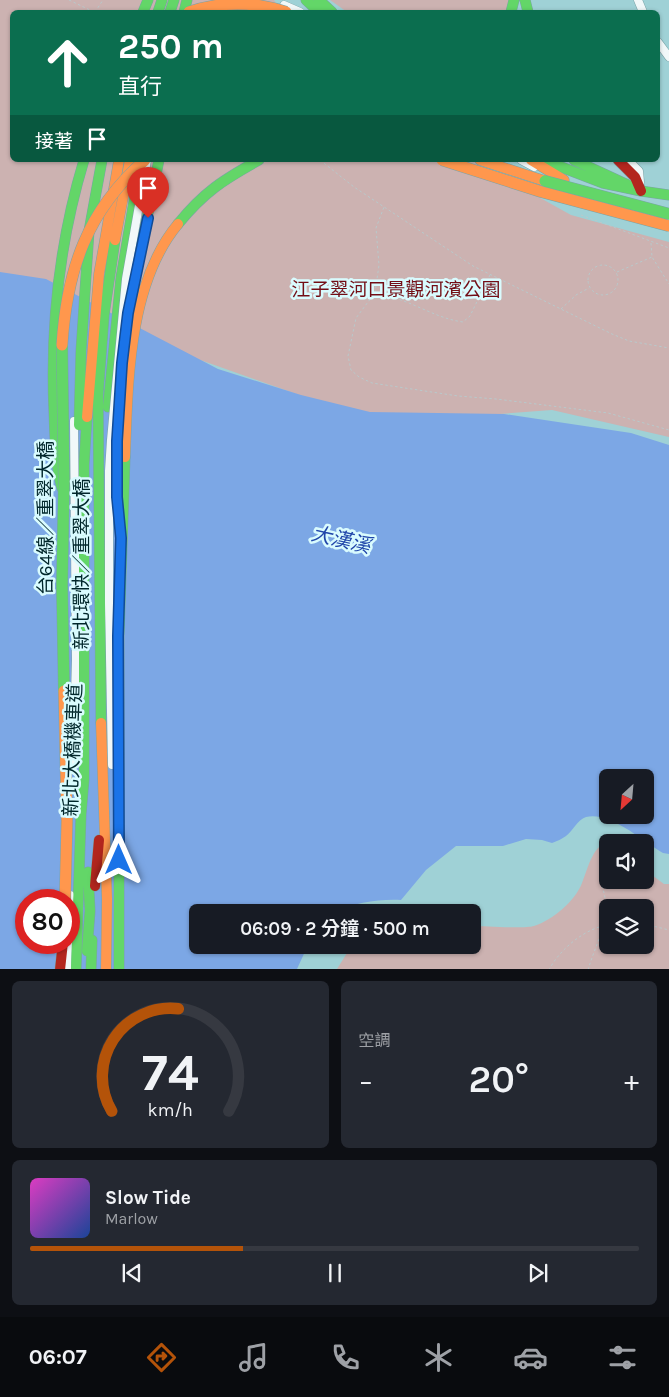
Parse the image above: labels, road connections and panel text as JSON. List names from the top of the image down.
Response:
{
  "streets": {
    "main road": ["台64線／重翠大橋", "新北環快／重翠大橋"],
    "street": ["新北大橋機車道"]
  },
  "water": ["大漢溪"],
  "parks": ["江子翠河口景觀河濱公園"],
  "north": "bottom left",
  "page": {
    "turn": ["250 m", "直行"],
    "then": "接著",
    "limit": "80",
    "trip": "06:09 · 2 分鐘 · 500 m",
    "tile": "空調",
    "heat": ["−", "20°", "+"],
    "song": ["Slow Tide", "Marlow"],
    "tabs": "06:07",
    "gauge": ["74", "km/h"]
  }
}
